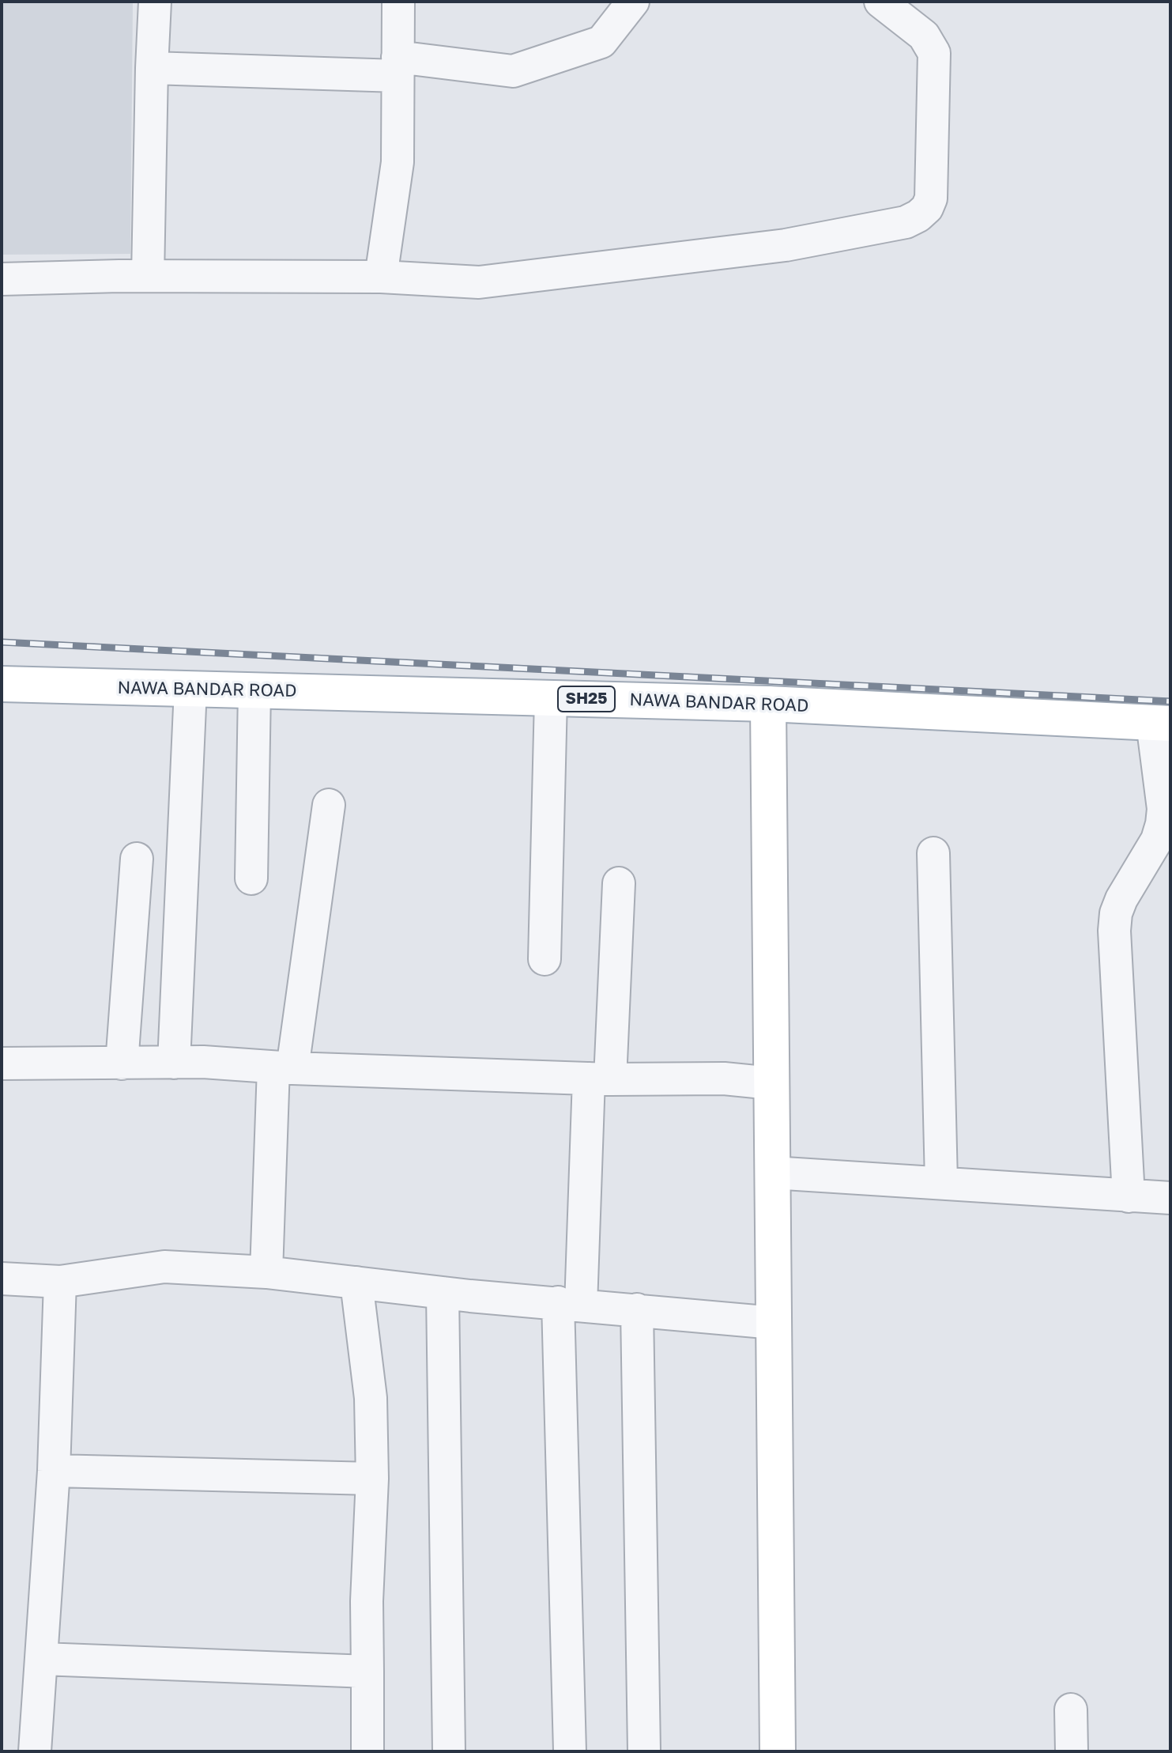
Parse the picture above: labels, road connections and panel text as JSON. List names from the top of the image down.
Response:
{
  "streets": {
    "main road": ["NAWA BANDAR ROAD", "SH25"]
  }
}
